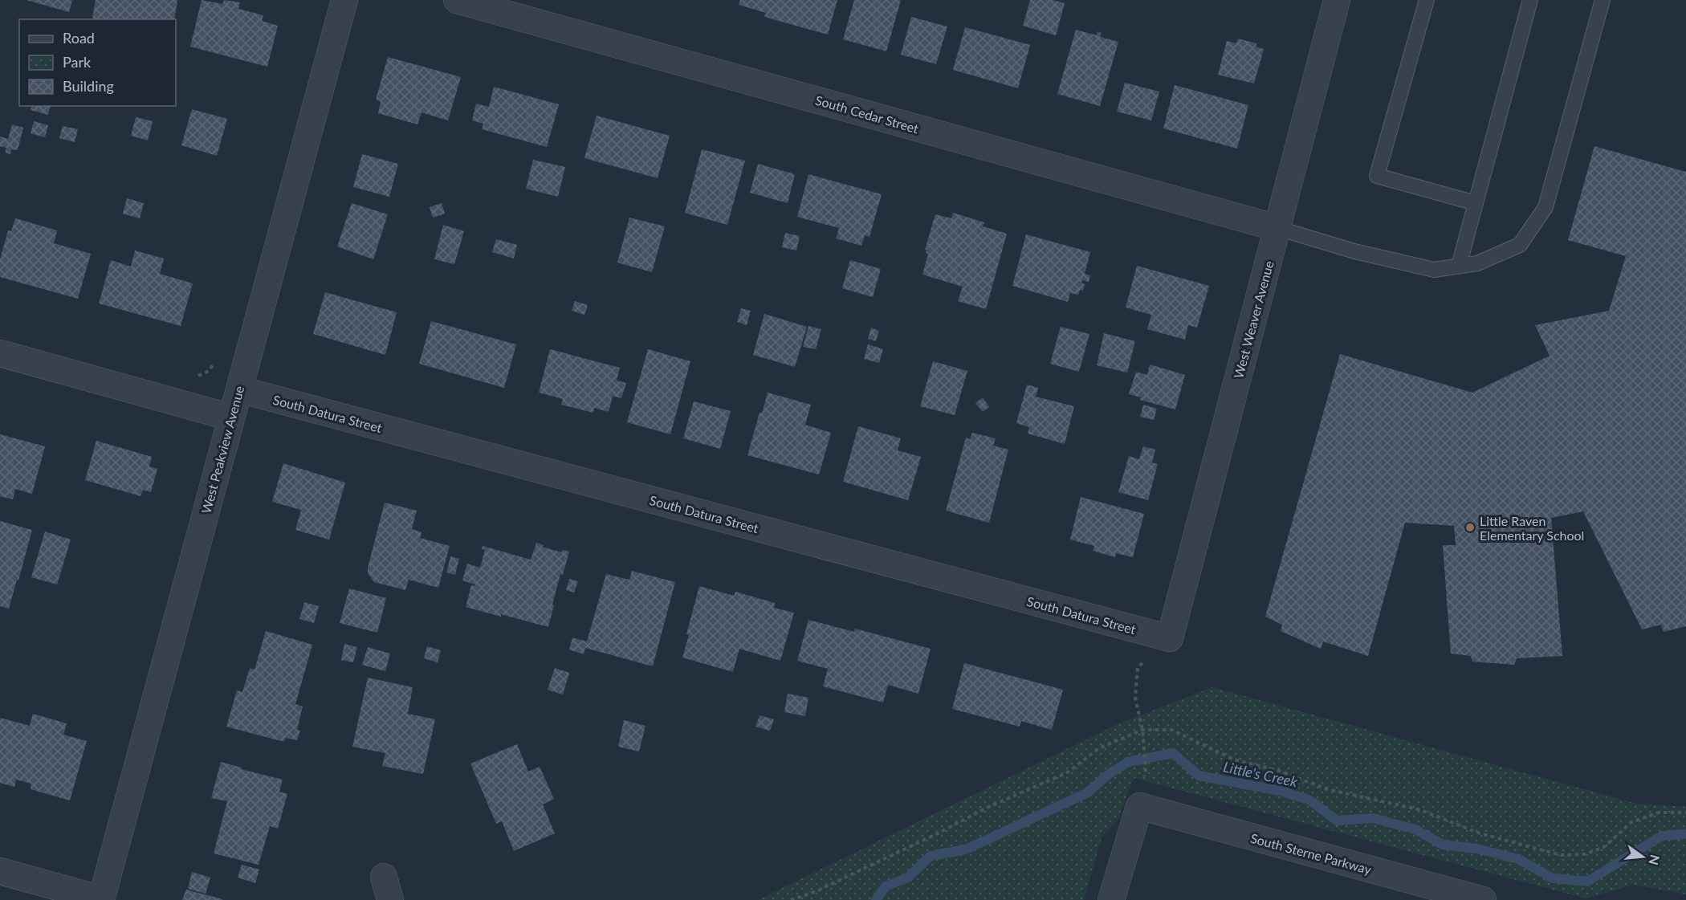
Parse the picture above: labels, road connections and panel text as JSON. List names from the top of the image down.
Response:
{
  "streets": {
    "street": [
      "South Cedar Street",
      "West Weaver Avenue",
      "South Datura Street",
      "West Peakview Avenue",
      "South Sterne Parkway"
    ]
  },
  "crossings": [
    ["South Cedar Street", "West Weaver Avenue"],
    ["West Weaver Avenue", "South Datura Street"],
    ["South Datura Street", "West Peakview Avenue"]
  ],
  "water": ["Little's Creek"],
  "places": ["Little Raven Elementary School"],
  "legend": ["Road", "Park", "Building"],
  "north": "right"
}
